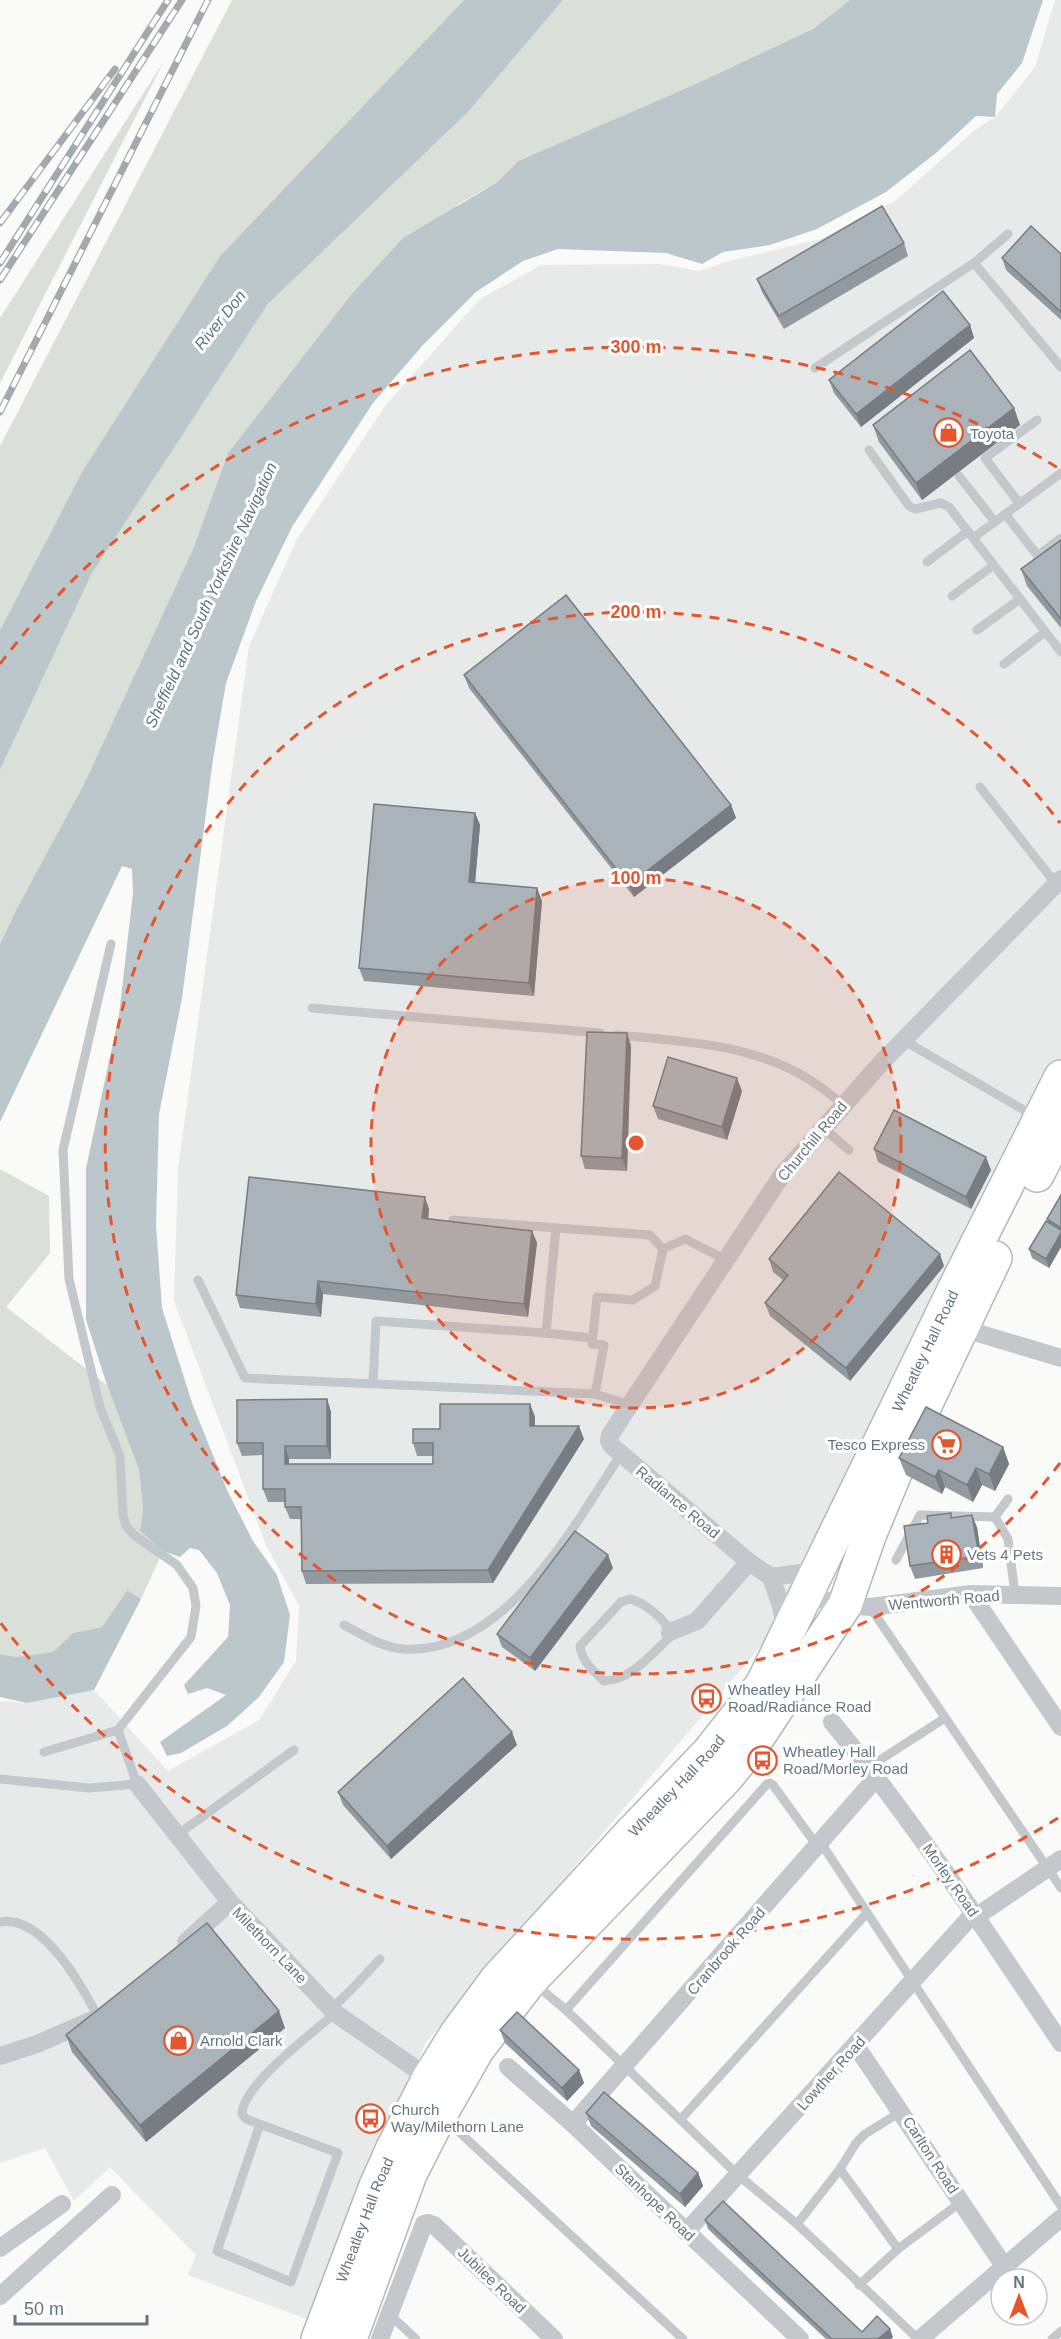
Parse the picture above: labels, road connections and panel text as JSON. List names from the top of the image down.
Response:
{
  "streets": {
    "highway": ["Wheatley Hall Road"],
    "street": [
      "Churchill Road",
      "Radiance Road",
      "Wentworth Road",
      "Morley Road",
      "Milethorn Lane",
      "Cranbrook Road",
      "Lowther Road",
      "Carlton Road",
      "Stanhope Road",
      "Jubilee Road"
    ]
  },
  "crossings": [
    ["Churchill Road", "Radiance Road"],
    ["Wheatley Hall Road", "Wentworth Road"],
    ["Wheatley Hall Road", "Milethorn Lane"],
    ["Morley Road", "Cranbrook Road"],
    ["Morley Road", "Lowther Road"],
    ["Cranbrook Road", "Stanhope Road"],
    ["Lowther Road", "Carlton Road"],
    ["Lowther Road", "Stanhope Road"]
  ],
  "water": ["River Don", "Sheffield and South Yorkshire Navigation"],
  "places": {
    "shop": ["Toyota", "Arnold Clark"],
    "supermarket": ["Tesco Express"],
    "building": ["Vets 4 Pets"],
    "bus stop": ["Wheatley Hall Road/Radiance Road", "Wheatley Hall Road/Morley Road", "Church Way/Milethorn Lane"]
  },
  "scale_bar": "50 m",
  "north": "top",
  "rings": ["300 m", "200 m", "100 m"]
}
